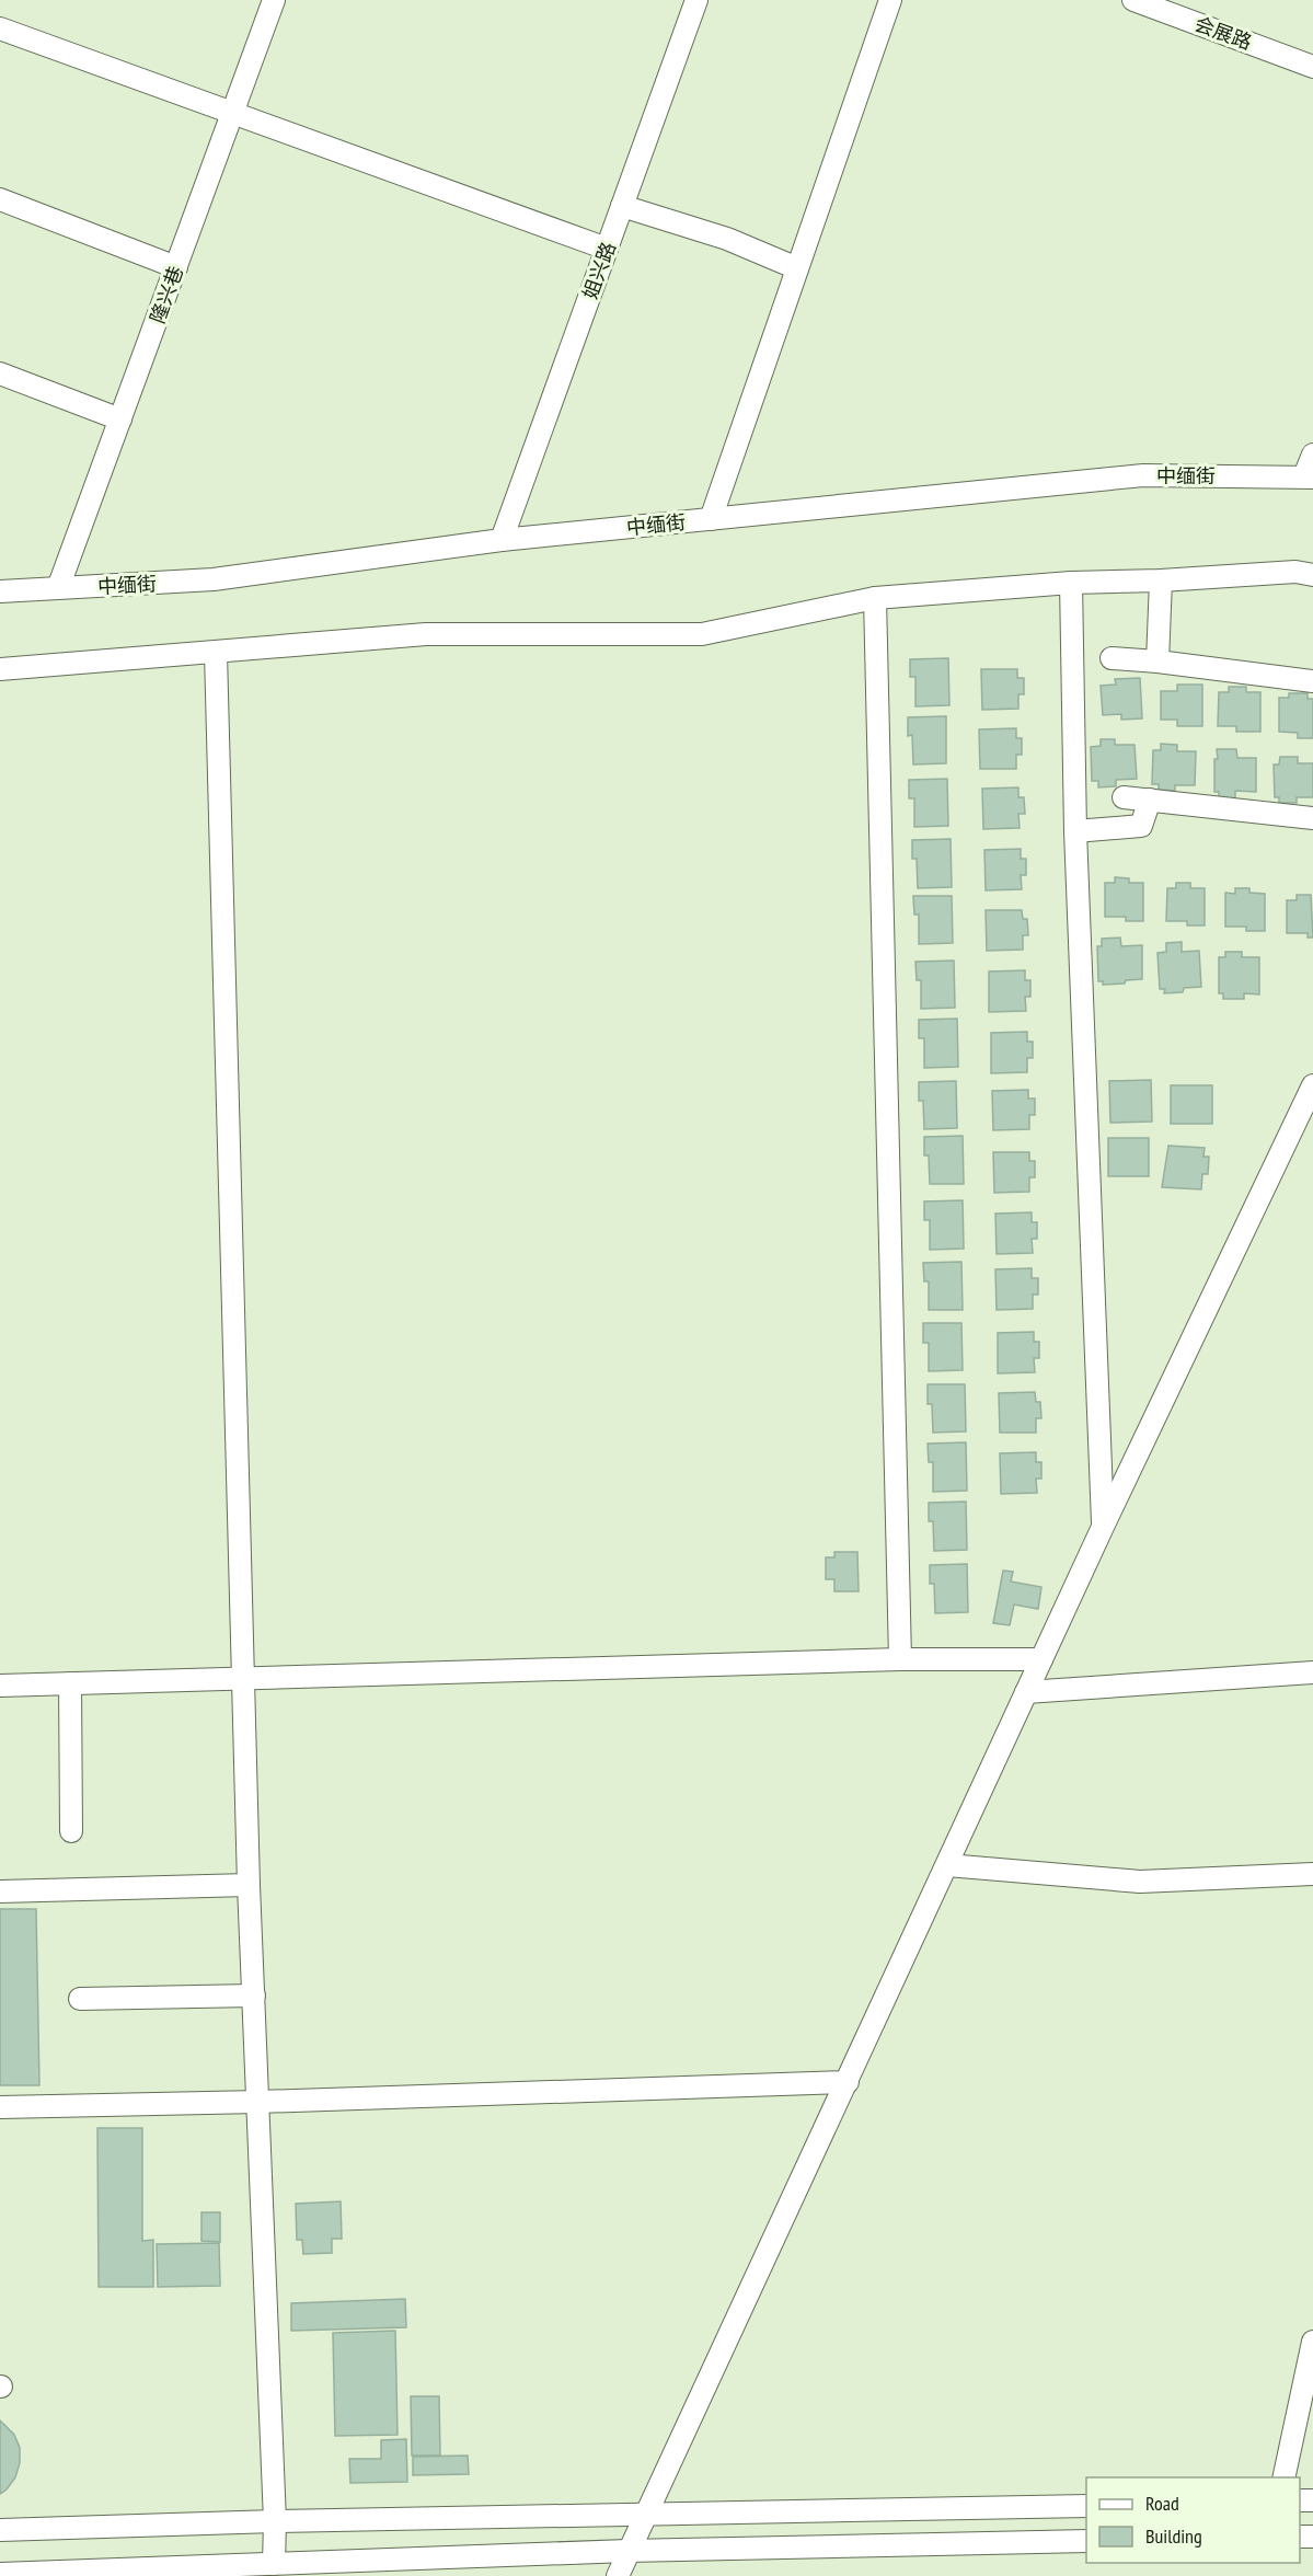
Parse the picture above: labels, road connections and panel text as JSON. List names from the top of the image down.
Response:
{
  "streets": {
    "street": [
      "会展路",
      "姐兴路",
      "隆兴巷",
      "中缅街"
    ]
  },
  "crossings": [
    ["姐兴路", "中缅街"],
    ["隆兴巷", "中缅街"]
  ],
  "legend": ["Road", "Building"]
}
